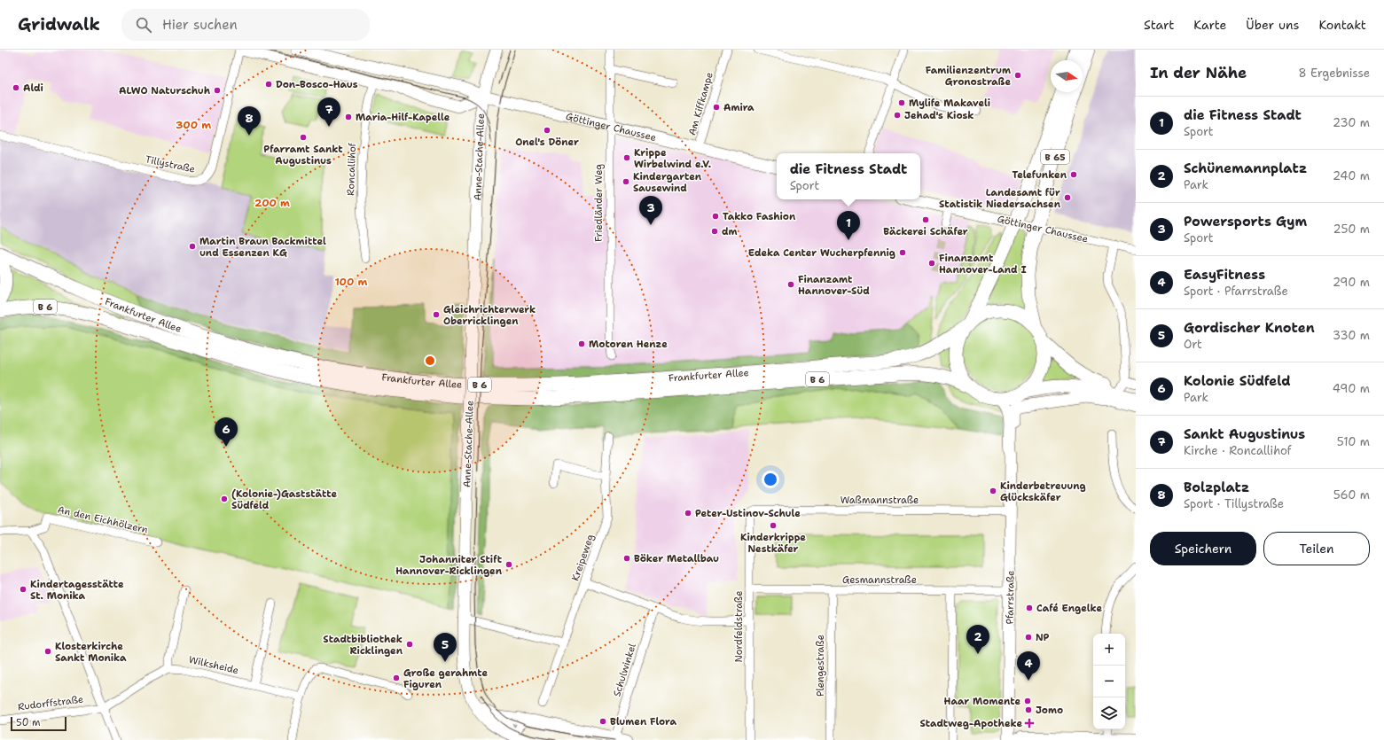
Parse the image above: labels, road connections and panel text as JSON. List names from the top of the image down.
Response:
{
  "streets": {
    "main road": ["B 65", "B 6", "Frankfurter Allee"],
    "street": [
      "Am Kiffkampe",
      "Göttinger Chaussee",
      "Anne-Stache-Allee",
      "Tillystraße",
      "Roncallihof",
      "Friedländer Weg",
      "Waßmannstraße",
      "An den Eichhölzern",
      "Kreipeweg",
      "Gesmannstraße",
      "Pfarrstraße",
      "Nordfeldstraße",
      "Wilksheide",
      "Plengestraße",
      "Schulwinkel",
      "Rudorffstraße"
    ]
  },
  "crossings": [
    ["Am Kiffkampe", "Göttinger Chaussee"],
    ["Göttinger Chaussee", "Anne-Stache-Allee"],
    ["Göttinger Chaussee", "B 65"],
    ["Göttinger Chaussee", "Friedländer Weg"],
    ["B 65", "B 6"],
    ["B 65", "Frankfurter Allee"],
    ["B 65", "Pfarrstraße"],
    ["B 6", "Frankfurter Allee"],
    ["B 6", "Pfarrstraße"],
    ["Frankfurter Allee", "Pfarrstraße"],
    ["Waßmannstraße", "Pfarrstraße"],
    ["Waßmannstraße", "Nordfeldstraße"],
    ["Gesmannstraße", "Pfarrstraße"],
    ["Gesmannstraße", "Nordfeldstraße"],
    ["Gesmannstraße", "Plengestraße"]
  ],
  "places": {
    "other": [
      "Familienzentrum Gronostraße",
      "Don-Bosco-Haus",
      "Aldi",
      "ALWO Naturschuh",
      "Mylife Makaveli",
      "Amira",
      "Jehad's Kiosk",
      "Maria-Hilf-Kapelle",
      "Onel's Döner",
      "Pfarramt Sankt Augustinus",
      "Krippe Wirbelwind e.V.",
      "Telefunken",
      "Kindergarten Sausewind",
      "Landesamt für Statistik Niedersachsen",
      "Takko Fashion",
      "Bäckerei Schäfer",
      "dm",
      "Martin Braun Backmittel und Essenzen KG",
      "Edeka Center Wucherpfennig",
      "Finanzamt Hannover-Land I",
      "Finanzamt Hannover-Süd",
      "Gleichrichterwerk Oberricklingen",
      "Motoren Henze",
      "Kinderbetreuung Glückskäfer",
      "(Kolonie-)Gaststätte Südfeld",
      "Peter-Ustinov-Schule",
      "Kinderkrippe Nestkäfer",
      "Böker Metallbau",
      "Johanniter Stift Hannover-Ricklingen",
      "Kindertagesstätte St. Monika",
      "Café Engelke",
      "NP",
      "Stadtbibliothek Ricklingen",
      "Klosterkirche Sankt Monika",
      "Große gerahmte Figuren",
      "Haar Momente",
      "Jomo",
      "Blumen Flora"
    ],
    "health": ["Stadtweg-Apotheke"]
  },
  "scale_bar": "50 m",
  "north": "right",
  "page": {
    "header": "Gridwalk",
    "search": "Hier suchen",
    "nav": [
      "Start",
      "Karte",
      "Über uns",
      "Kontakt"
    ],
    "heading": ["In der Nähe", "8 Ergebnisse"],
    "list": [
      {
        "mark": "1",
        "name": "die Fitness Stadt",
        "note": "Sport",
        "value": "230 m"
      },
      {
        "mark": "2",
        "name": "Schünemannplatz",
        "note": "Park",
        "value": "240 m"
      },
      {
        "mark": "3",
        "name": "Powersports Gym",
        "note": "Sport",
        "value": "250 m"
      },
      {
        "mark": "4",
        "name": "EasyFitness",
        "note": "Sport · Pfarrstraße",
        "value": "290 m"
      },
      {
        "mark": "5",
        "name": "Gordischer Knoten",
        "note": "Ort",
        "value": "330 m"
      },
      {
        "mark": "6",
        "name": "Kolonie Südfeld",
        "note": "Park",
        "value": "490 m"
      },
      {
        "mark": "7",
        "name": "Sankt Augustinus",
        "note": "Kirche · Roncallihof",
        "value": "510 m"
      },
      {
        "mark": "8",
        "name": "Bolzplatz",
        "note": "Sport · Tillystraße",
        "value": "560 m"
      }
    ],
    "pins": [
      "7",
      "8",
      "3",
      "1",
      "6",
      "2",
      "5",
      "4"
    ],
    "popup": ["die Fitness Stadt", "Sport"],
    "buttons": ["Speichern", "Teilen"],
    "map_buttons": ["+", "−"],
    "scale": "50 m"
  },
  "rings": ["300 m", "200 m", "100 m"]
}
